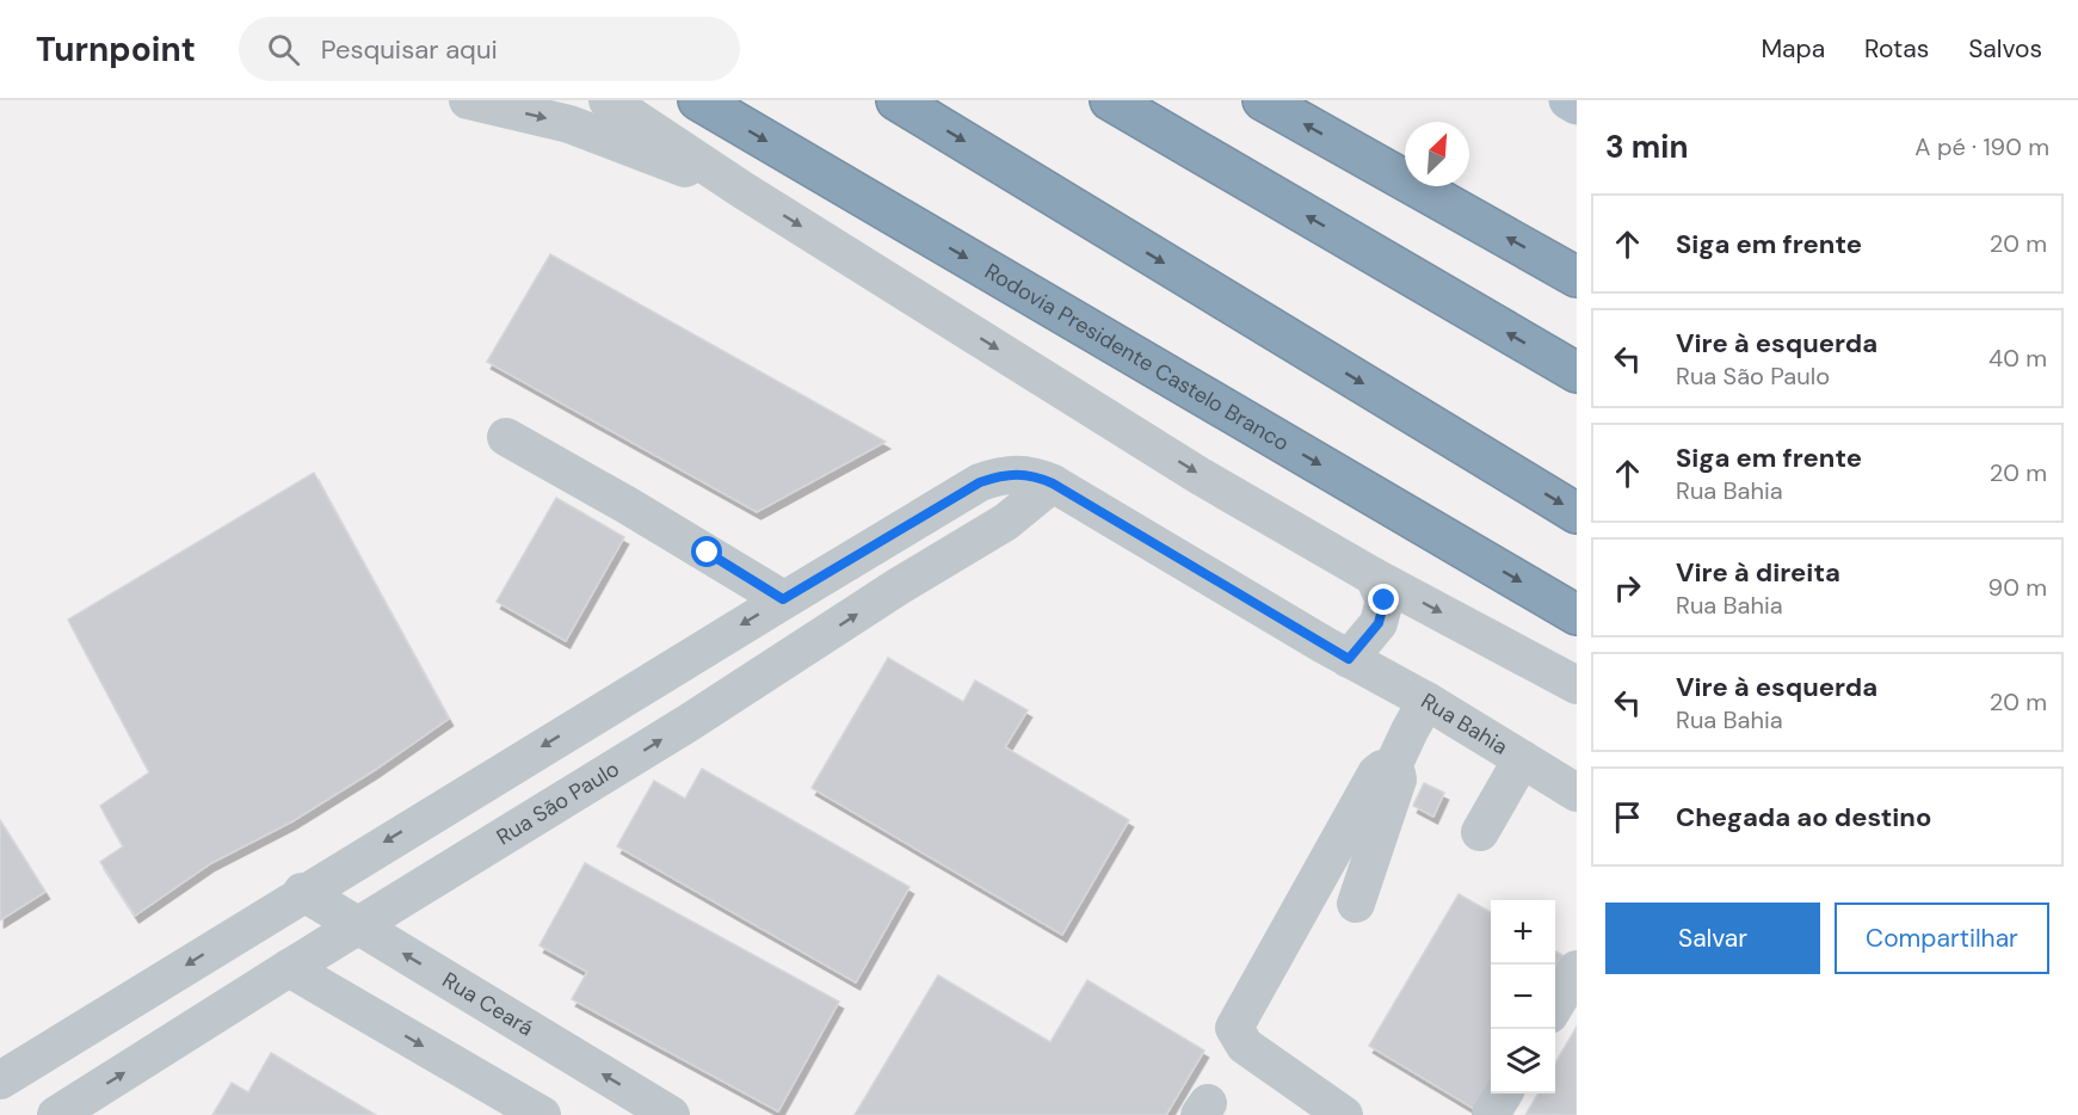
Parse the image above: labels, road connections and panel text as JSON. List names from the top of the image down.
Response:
{
  "streets": {
    "highway": ["Rodovia Presidente Castelo Branco"],
    "street": ["Rua Bahia", "Rua São Paulo", "Rua Ceará"]
  },
  "crossings": [
    ["Rua Bahia", "Rua São Paulo"],
    ["Rua São Paulo", "Rua Ceará"]
  ],
  "north": "top right",
  "page": {
    "header": "Turnpoint",
    "search": "Pesquisar aqui",
    "nav": ["Mapa", "Rotas", "Salvos"],
    "heading": ["3 min", "A pé · 190 m"],
    "list": [
      ["Siga em frente", "20 m"],
      ["Vire à esquerda", "Rua São Paulo", "40 m"],
      ["Siga em frente", "Rua Bahia", "20 m"],
      ["Vire à direita", "Rua Bahia", "90 m"],
      ["Vire à esquerda", "Rua Bahia", "20 m"],
      "Chegada ao destino"
    ],
    "buttons": ["Salvar", "Compartilhar"],
    "map_buttons": ["+", "−"]
  }
}
